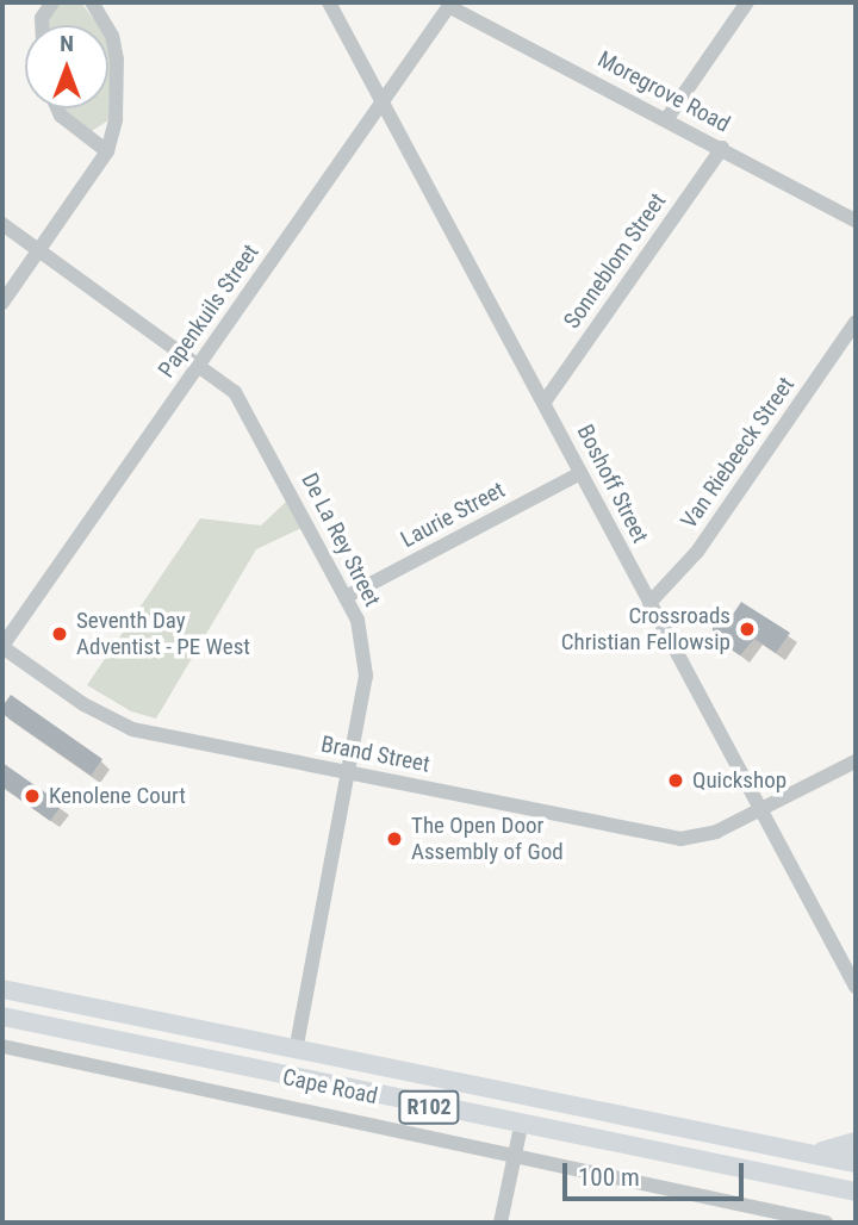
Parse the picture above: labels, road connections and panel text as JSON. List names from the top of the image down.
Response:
{
  "streets": {
    "main road": ["Cape Road", "R102"],
    "street": [
      "Moregrove Road",
      "Sonneblom Street",
      "Papenkuils Street",
      "Van Riebeeck Street",
      "Boshoff Street",
      "Laurie Street",
      "De La Rey Street",
      "Brand Street"
    ]
  },
  "crossings": [
    ["Moregrove Road", "Sonneblom Street"],
    ["Moregrove Road", "Papenkuils Street"],
    ["Sonneblom Street", "Boshoff Street"],
    ["Papenkuils Street", "Boshoff Street"],
    ["Papenkuils Street", "De La Rey Street"],
    ["Papenkuils Street", "Brand Street"],
    ["Van Riebeeck Street", "Boshoff Street"],
    ["Boshoff Street", "Laurie Street"],
    ["Boshoff Street", "Brand Street"],
    ["Laurie Street", "De La Rey Street"],
    ["De La Rey Street", "Brand Street"],
    ["De La Rey Street", "Cape Road"]
  ],
  "places": [
    "Crossroads Christian Fellowsip",
    "Seventh Day Adventist - PE West",
    "Quickshop",
    "Kenolene Court",
    "The Open Door Assembly of God"
  ],
  "scale_bar": "100 m",
  "north": "top"
}
